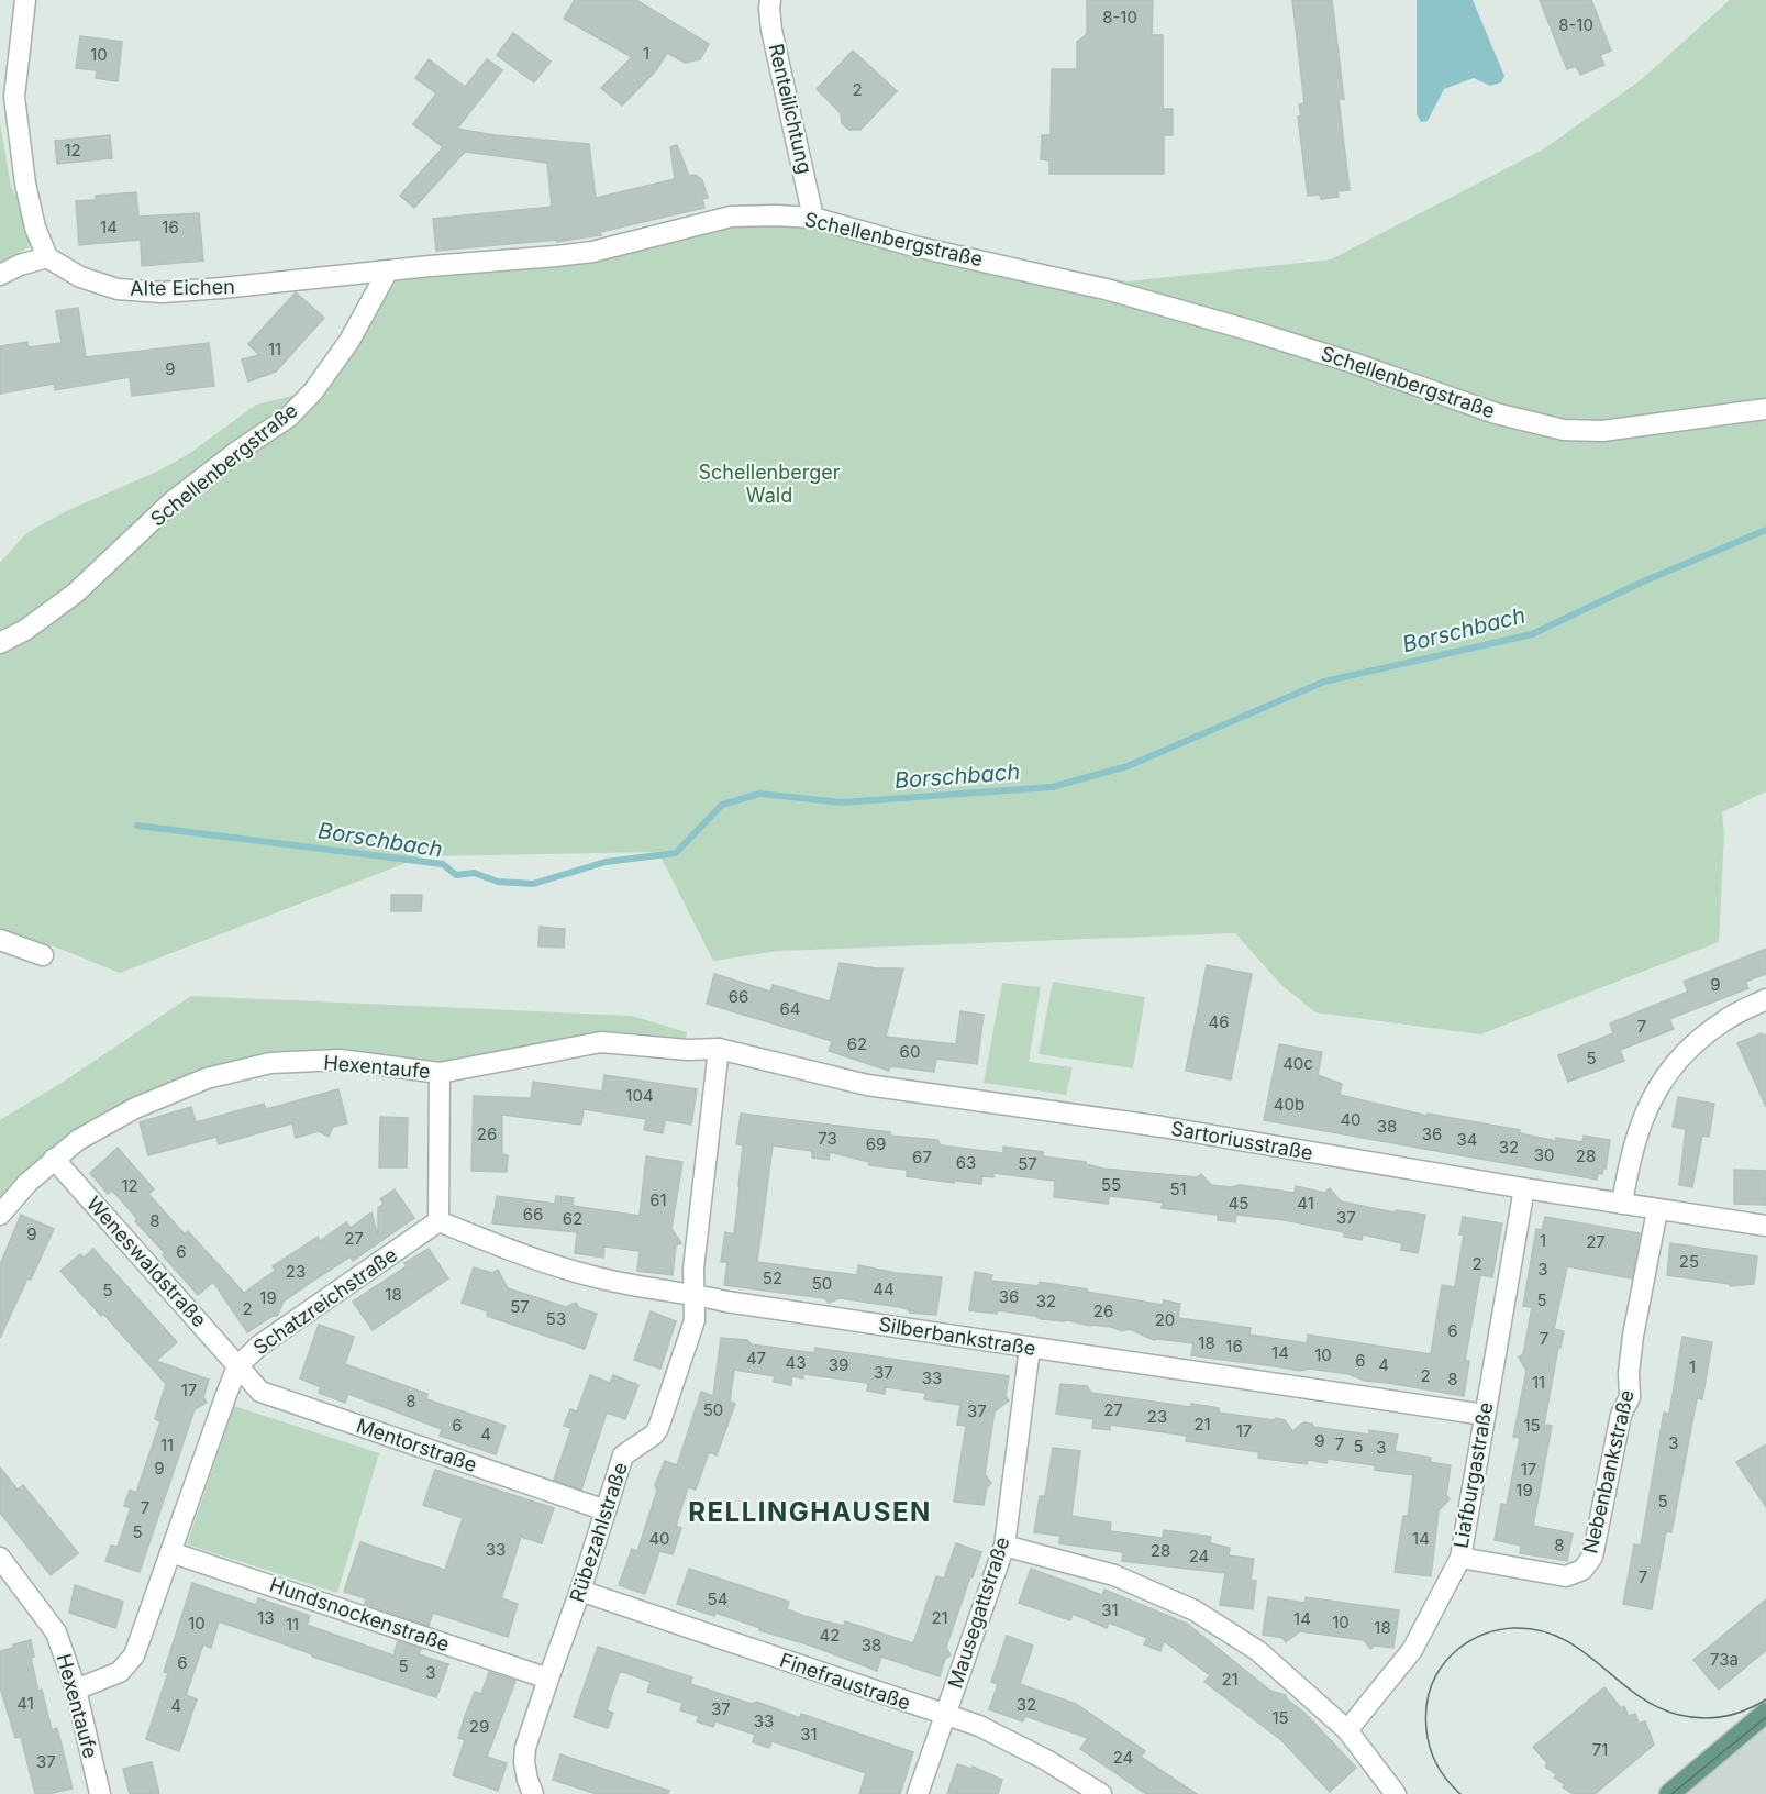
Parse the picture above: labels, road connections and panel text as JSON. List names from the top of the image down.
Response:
{
  "streets": {
    "street": [
      "Renteilichtung",
      "Schellenbergstraße",
      "Alte Eichen",
      "Hexentaufe",
      "Sartoriusstraße",
      "Weneswaldstraße",
      "Schatzreichstraße",
      "Silberbankstraße",
      "Mentorstraße",
      "Nebenbankstraße",
      "Liafburgastraße",
      "Rübezahlstraße",
      "Mausegattstraße",
      "Hundsnockenstraße",
      "Finefraustraße"
    ]
  },
  "crossings": [
    ["Renteilichtung", "Schellenbergstraße"],
    ["Schellenbergstraße", "Alte Eichen"],
    ["Hexentaufe", "Sartoriusstraße"],
    ["Hexentaufe", "Weneswaldstraße"],
    ["Hexentaufe", "Schatzreichstraße"],
    ["Hexentaufe", "Rübezahlstraße"],
    ["Sartoriusstraße", "Nebenbankstraße"],
    ["Sartoriusstraße", "Liafburgastraße"],
    ["Sartoriusstraße", "Rübezahlstraße"],
    ["Weneswaldstraße", "Schatzreichstraße"],
    ["Weneswaldstraße", "Mentorstraße"],
    ["Schatzreichstraße", "Silberbankstraße"],
    ["Schatzreichstraße", "Mentorstraße"],
    ["Schatzreichstraße", "Hundsnockenstraße"],
    ["Silberbankstraße", "Liafburgastraße"],
    ["Silberbankstraße", "Rübezahlstraße"],
    ["Silberbankstraße", "Mausegattstraße"],
    ["Mentorstraße", "Rübezahlstraße"],
    ["Nebenbankstraße", "Liafburgastraße"],
    ["Rübezahlstraße", "Hundsnockenstraße"],
    ["Rübezahlstraße", "Finefraustraße"],
    ["Mausegattstraße", "Finefraustraße"]
  ],
  "districts": ["RELLINGHAUSEN"],
  "water": ["Borschbach"],
  "parks": ["Schellenberger Wald"],
  "house_numbers": [
    "8-10",
    "8-10",
    "1",
    "10",
    "2",
    "12",
    "14",
    "16",
    "11",
    "9",
    "9",
    "66",
    "64",
    "46",
    "7",
    "62",
    "60",
    "5",
    "40c",
    "104",
    "40b",
    "40",
    "38",
    "26",
    "36",
    "73",
    "34",
    "69",
    "32",
    "30",
    "28",
    "67",
    "63",
    "57",
    "55",
    "12",
    "51",
    "61",
    "45",
    "41",
    "66",
    "37",
    "62",
    "8",
    "9",
    "27",
    "1",
    "27",
    "6",
    "25",
    "2",
    "3",
    "23",
    "52",
    "50",
    "44",
    "5",
    "18",
    "36",
    "19",
    "5",
    "32",
    "57",
    "2",
    "26",
    "53",
    "20",
    "6",
    "7",
    "18",
    "16",
    "14",
    "10",
    "47",
    "6",
    "43",
    "39",
    "4",
    "1",
    "37",
    "2",
    "33",
    "8",
    "11",
    "17",
    "8",
    "50",
    "27",
    "37",
    "23",
    "21",
    "6",
    "15",
    "17",
    "4",
    "9",
    "3",
    "7",
    "11",
    "5",
    "3",
    "9",
    "17",
    "19",
    "5",
    "7",
    "5",
    "40",
    "14",
    "8",
    "33",
    "28",
    "24",
    "7",
    "54",
    "31",
    "13",
    "21",
    "14",
    "10",
    "10",
    "11",
    "18",
    "42",
    "38",
    "73a",
    "6",
    "5",
    "3",
    "21",
    "41",
    "32",
    "4",
    "37",
    "15",
    "33",
    "29",
    "31",
    "71",
    "24",
    "37"
  ]
}
